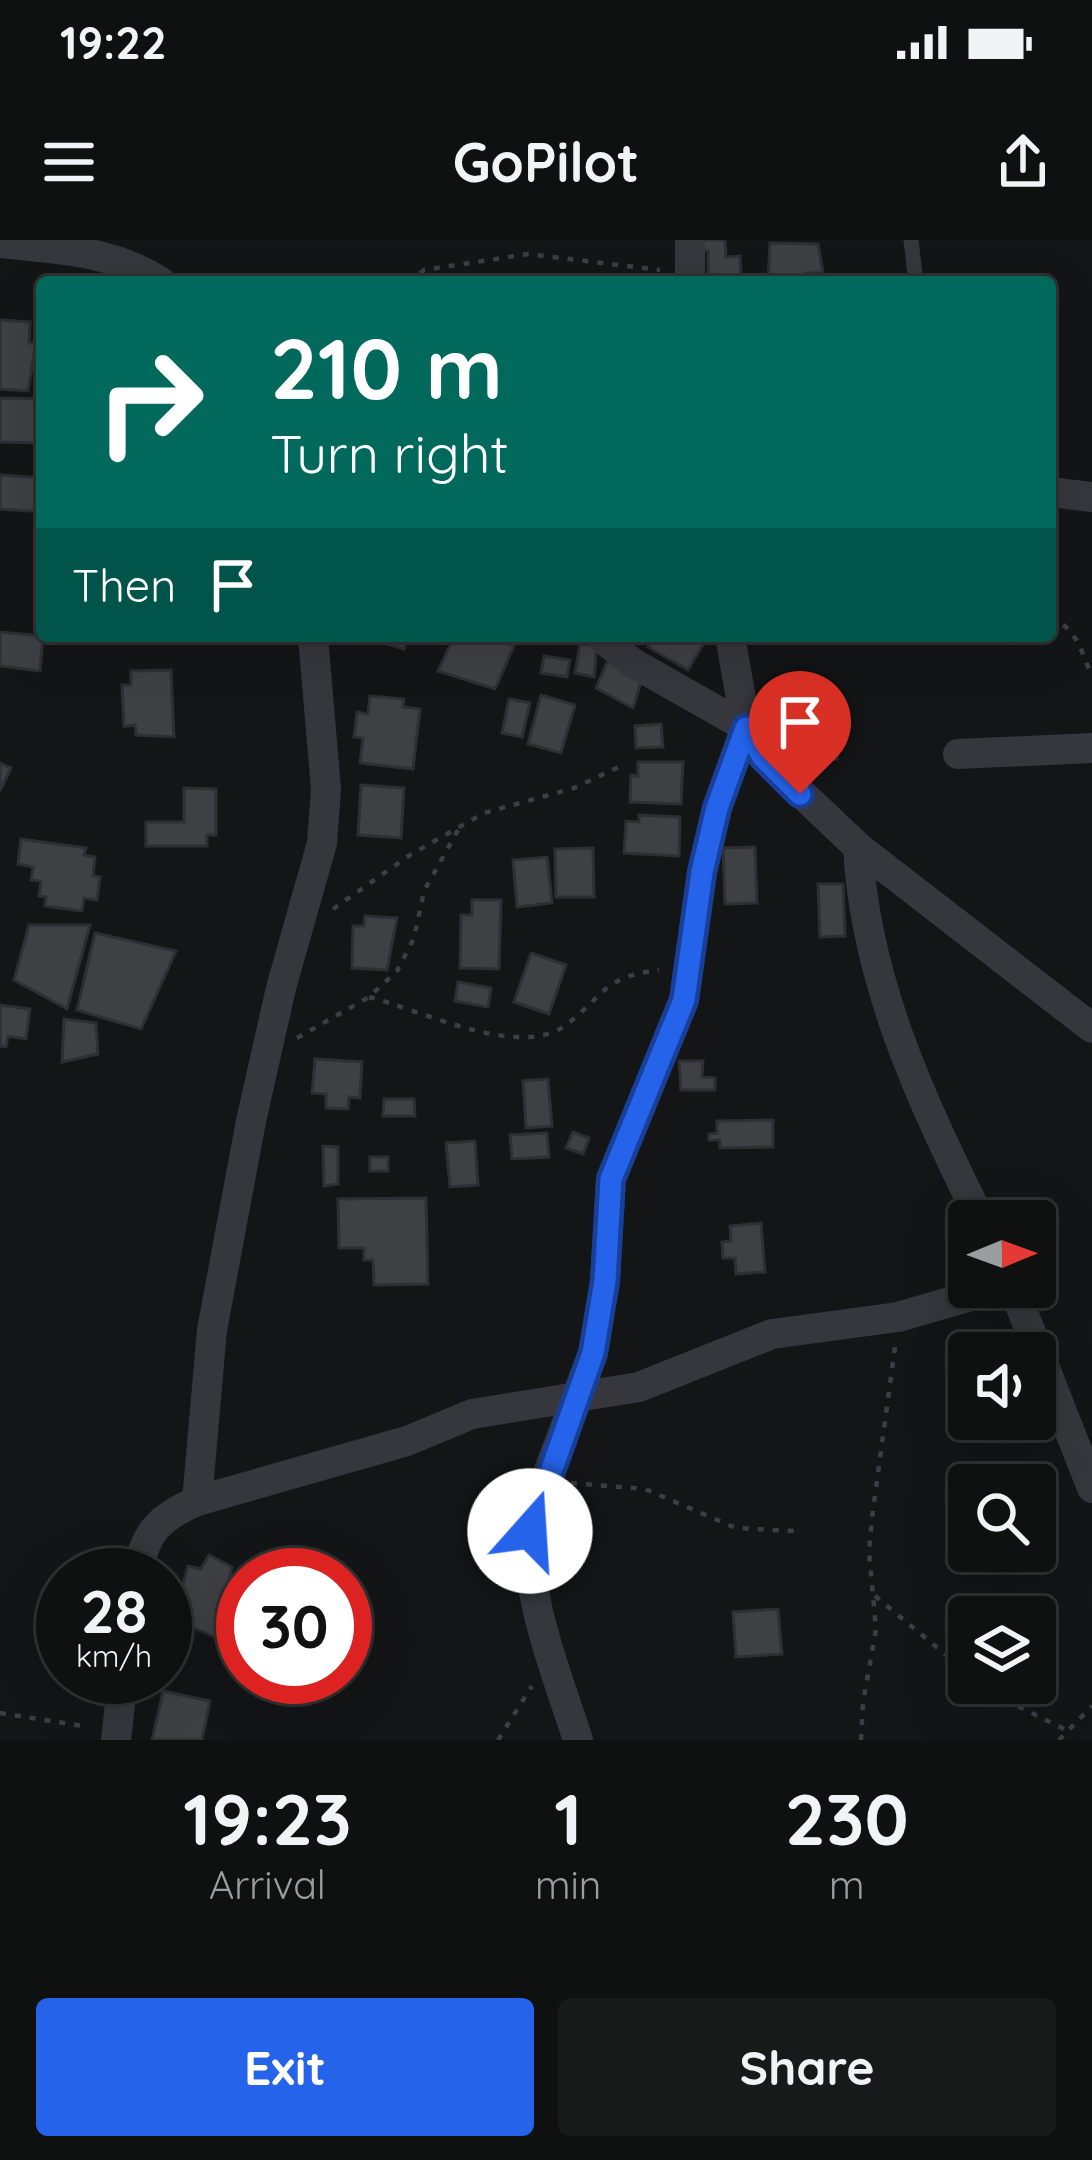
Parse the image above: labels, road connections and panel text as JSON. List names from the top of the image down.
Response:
{
  "north": "right",
  "page": {
    "status": "19:22",
    "header": "GoPilot",
    "turn": ["210 m", "Turn right"],
    "then": "Then",
    "speed": "28 km/h",
    "limit": "30",
    "eta": [
      "19:23",
      "Arrival",
      "1",
      "min",
      "230",
      "m"
    ],
    "buttons": ["Exit", "Share"]
  }
}
